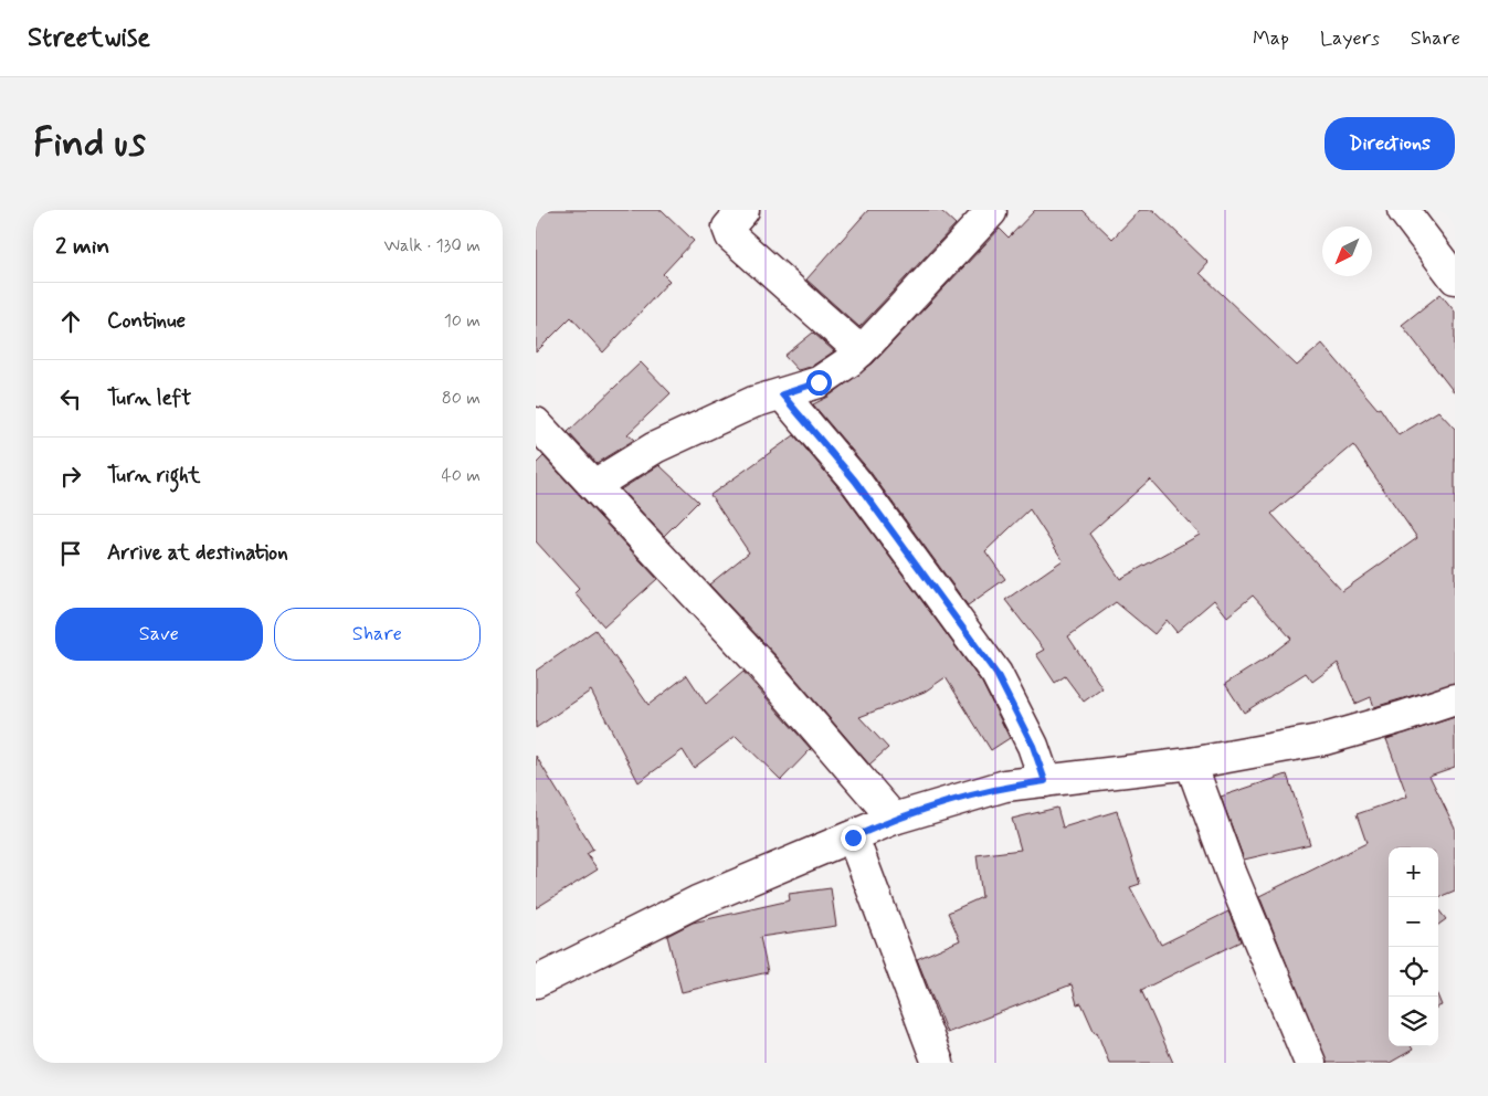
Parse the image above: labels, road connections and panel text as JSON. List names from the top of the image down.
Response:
{
  "north": "bottom left",
  "page": {
    "header": "Streetwise",
    "nav": ["Map", "Layers", "Share"],
    "buttons": [
      "Directions",
      ["Save", "Share"]
    ],
    "title": "Find us",
    "heading": ["2 min", "Walk · 130 m"],
    "list": [
      ["Continue", "10 m"],
      ["Turn left", "80 m"],
      ["Turn right", "40 m"],
      "Arrive at destination"
    ],
    "map_buttons": ["+", "−"]
  }
}
